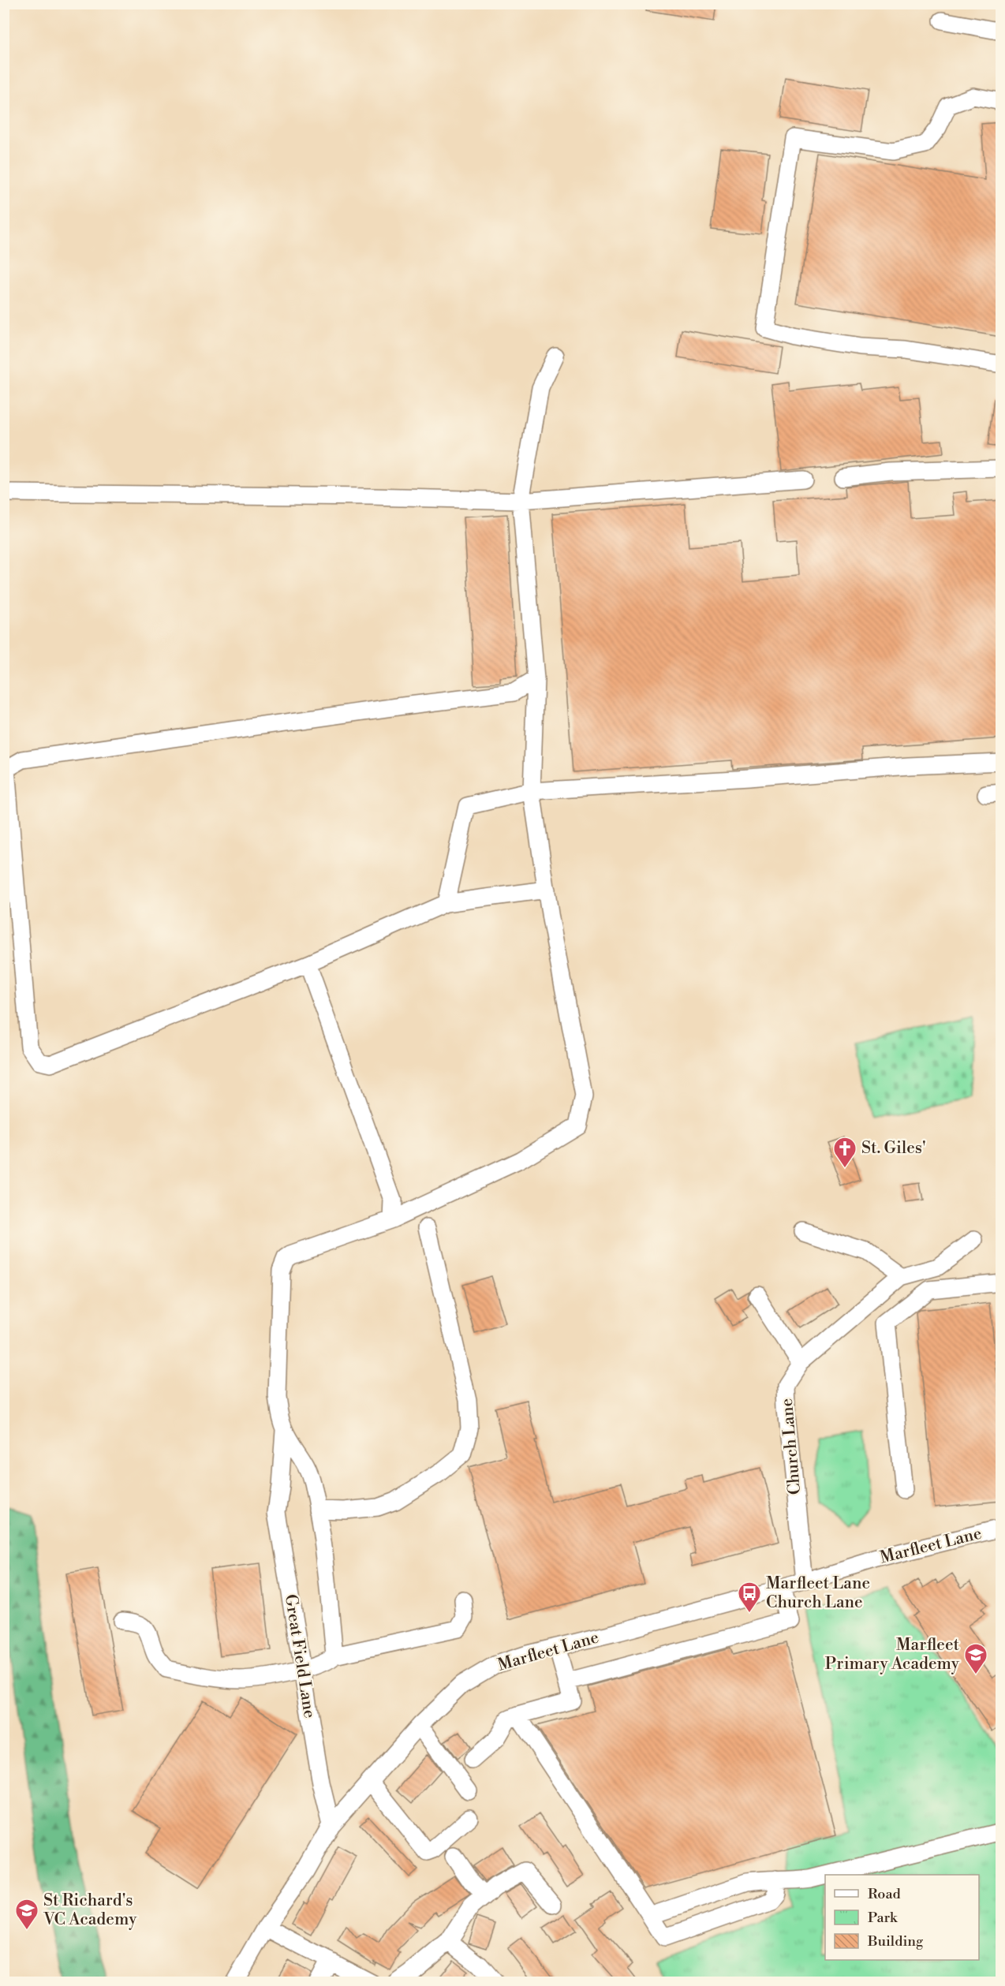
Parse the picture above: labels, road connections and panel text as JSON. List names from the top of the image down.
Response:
{
  "streets": {
    "street": ["Church Lane", "Marfleet Lane", "Great Field Lane"]
  },
  "crossings": [
    ["Church Lane", "Marfleet Lane"],
    ["Marfleet Lane", "Great Field Lane"]
  ],
  "places": {
    "church": ["St. Giles'"],
    "bus stop": ["Marfleet Lane Church Lane"],
    "school or university": ["Marfleet Primary Academy", "St Richard's VC Academy"]
  },
  "legend": ["Road", "Park", "Building"]
}
